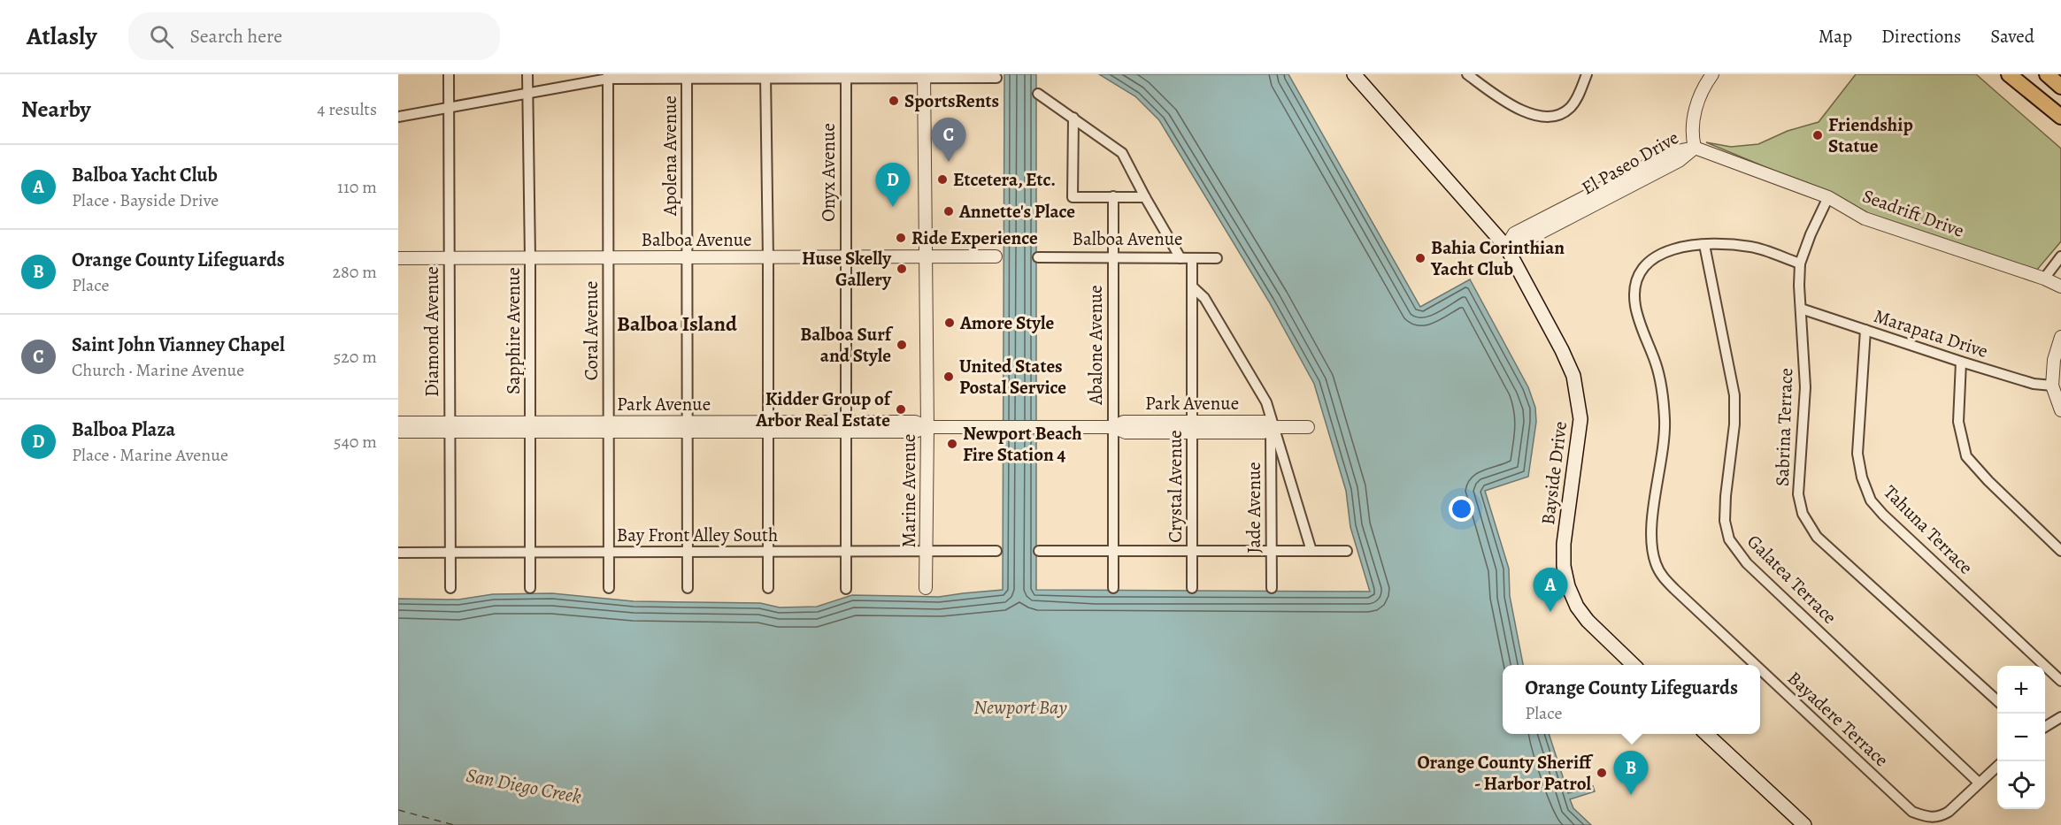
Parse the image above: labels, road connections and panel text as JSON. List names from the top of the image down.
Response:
{
  "streets": {
    "main road": ["Bayside Drive"],
    "street": [
      "Apolena Avenue",
      "El Paseo Drive",
      "Onyx Avenue",
      "Seadrift Drive",
      "Balboa Avenue",
      "Sapphire Avenue",
      "Coral Avenue",
      "Diamond Avenue",
      "Marapata Drive",
      "Abalone Avenue",
      "Park Avenue",
      "Sabrina Terrace",
      "Crystal Avenue",
      "Marine Avenue",
      "Jade Avenue",
      "Tahuna Terrace",
      "Bay Front Alley South",
      "Galatea Terrace",
      "Bayadere Terrace"
    ]
  },
  "crossings": [
    ["Apolena Avenue", "Balboa Avenue"],
    ["Apolena Avenue", "Park Avenue"],
    ["Apolena Avenue", "Bay Front Alley South"],
    ["El Paseo Drive", "Seadrift Drive"],
    ["El Paseo Drive", "Bayside Drive"],
    ["Onyx Avenue", "Balboa Avenue"],
    ["Onyx Avenue", "Park Avenue"],
    ["Onyx Avenue", "Bay Front Alley South"],
    ["Seadrift Drive", "Sabrina Terrace"],
    ["Balboa Avenue", "Sapphire Avenue"],
    ["Balboa Avenue", "Coral Avenue"],
    ["Balboa Avenue", "Diamond Avenue"],
    ["Balboa Avenue", "Abalone Avenue"],
    ["Balboa Avenue", "Crystal Avenue"],
    ["Balboa Avenue", "Marine Avenue"],
    ["Sapphire Avenue", "Park Avenue"],
    ["Sapphire Avenue", "Bay Front Alley South"],
    ["Coral Avenue", "Park Avenue"],
    ["Coral Avenue", "Bay Front Alley South"],
    ["Diamond Avenue", "Park Avenue"],
    ["Diamond Avenue", "Bay Front Alley South"],
    ["Marapata Drive", "Sabrina Terrace"],
    ["Marapata Drive", "Tahuna Terrace"],
    ["Abalone Avenue", "Park Avenue"],
    ["Park Avenue", "Crystal Avenue"],
    ["Park Avenue", "Marine Avenue"],
    ["Park Avenue", "Jade Avenue"],
    ["Sabrina Terrace", "Bayadere Terrace"],
    ["Marine Avenue", "Bay Front Alley South"],
    ["Galatea Terrace", "Bayadere Terrace"]
  ],
  "districts": ["Balboa Island"],
  "water": ["Newport Bay", "San Diego Creek"],
  "places": [
    "SportsRents",
    "Friendship Statue",
    "Etcetera, Etc.",
    "Annette's Place",
    "Ride Experience",
    "Bahia Corinthian Yacht Club",
    "Huse Skelly Gallery",
    "Amore Style",
    "Balboa Surf and Style",
    "United States Postal Service",
    "Kidder Group of Arbor Real Estate",
    "Newport Beach Fire Station 4",
    "Orange County Sheriff - Harbor Patrol"
  ],
  "page": {
    "header": "Atlasly",
    "search": "Search here",
    "nav": ["Map", "Directions", "Saved"],
    "heading": ["Nearby", "4 results"],
    "pins": [
      "C",
      "D",
      "A",
      "B"
    ],
    "list": [
      {
        "mark": "A",
        "name": "Balboa Yacht Club",
        "note": "Place · Bayside Drive",
        "value": "110 m"
      },
      {
        "mark": "B",
        "name": "Orange County Lifeguards",
        "note": "Place",
        "value": "280 m"
      },
      {
        "mark": "C",
        "name": "Saint John Vianney Chapel",
        "note": "Church · Marine Avenue",
        "value": "520 m"
      },
      {
        "mark": "D",
        "name": "Balboa Plaza",
        "note": "Place · Marine Avenue",
        "value": "540 m"
      }
    ],
    "popup": ["Orange County Lifeguards", "Place"],
    "map_buttons": ["+", "−"]
  }
}
